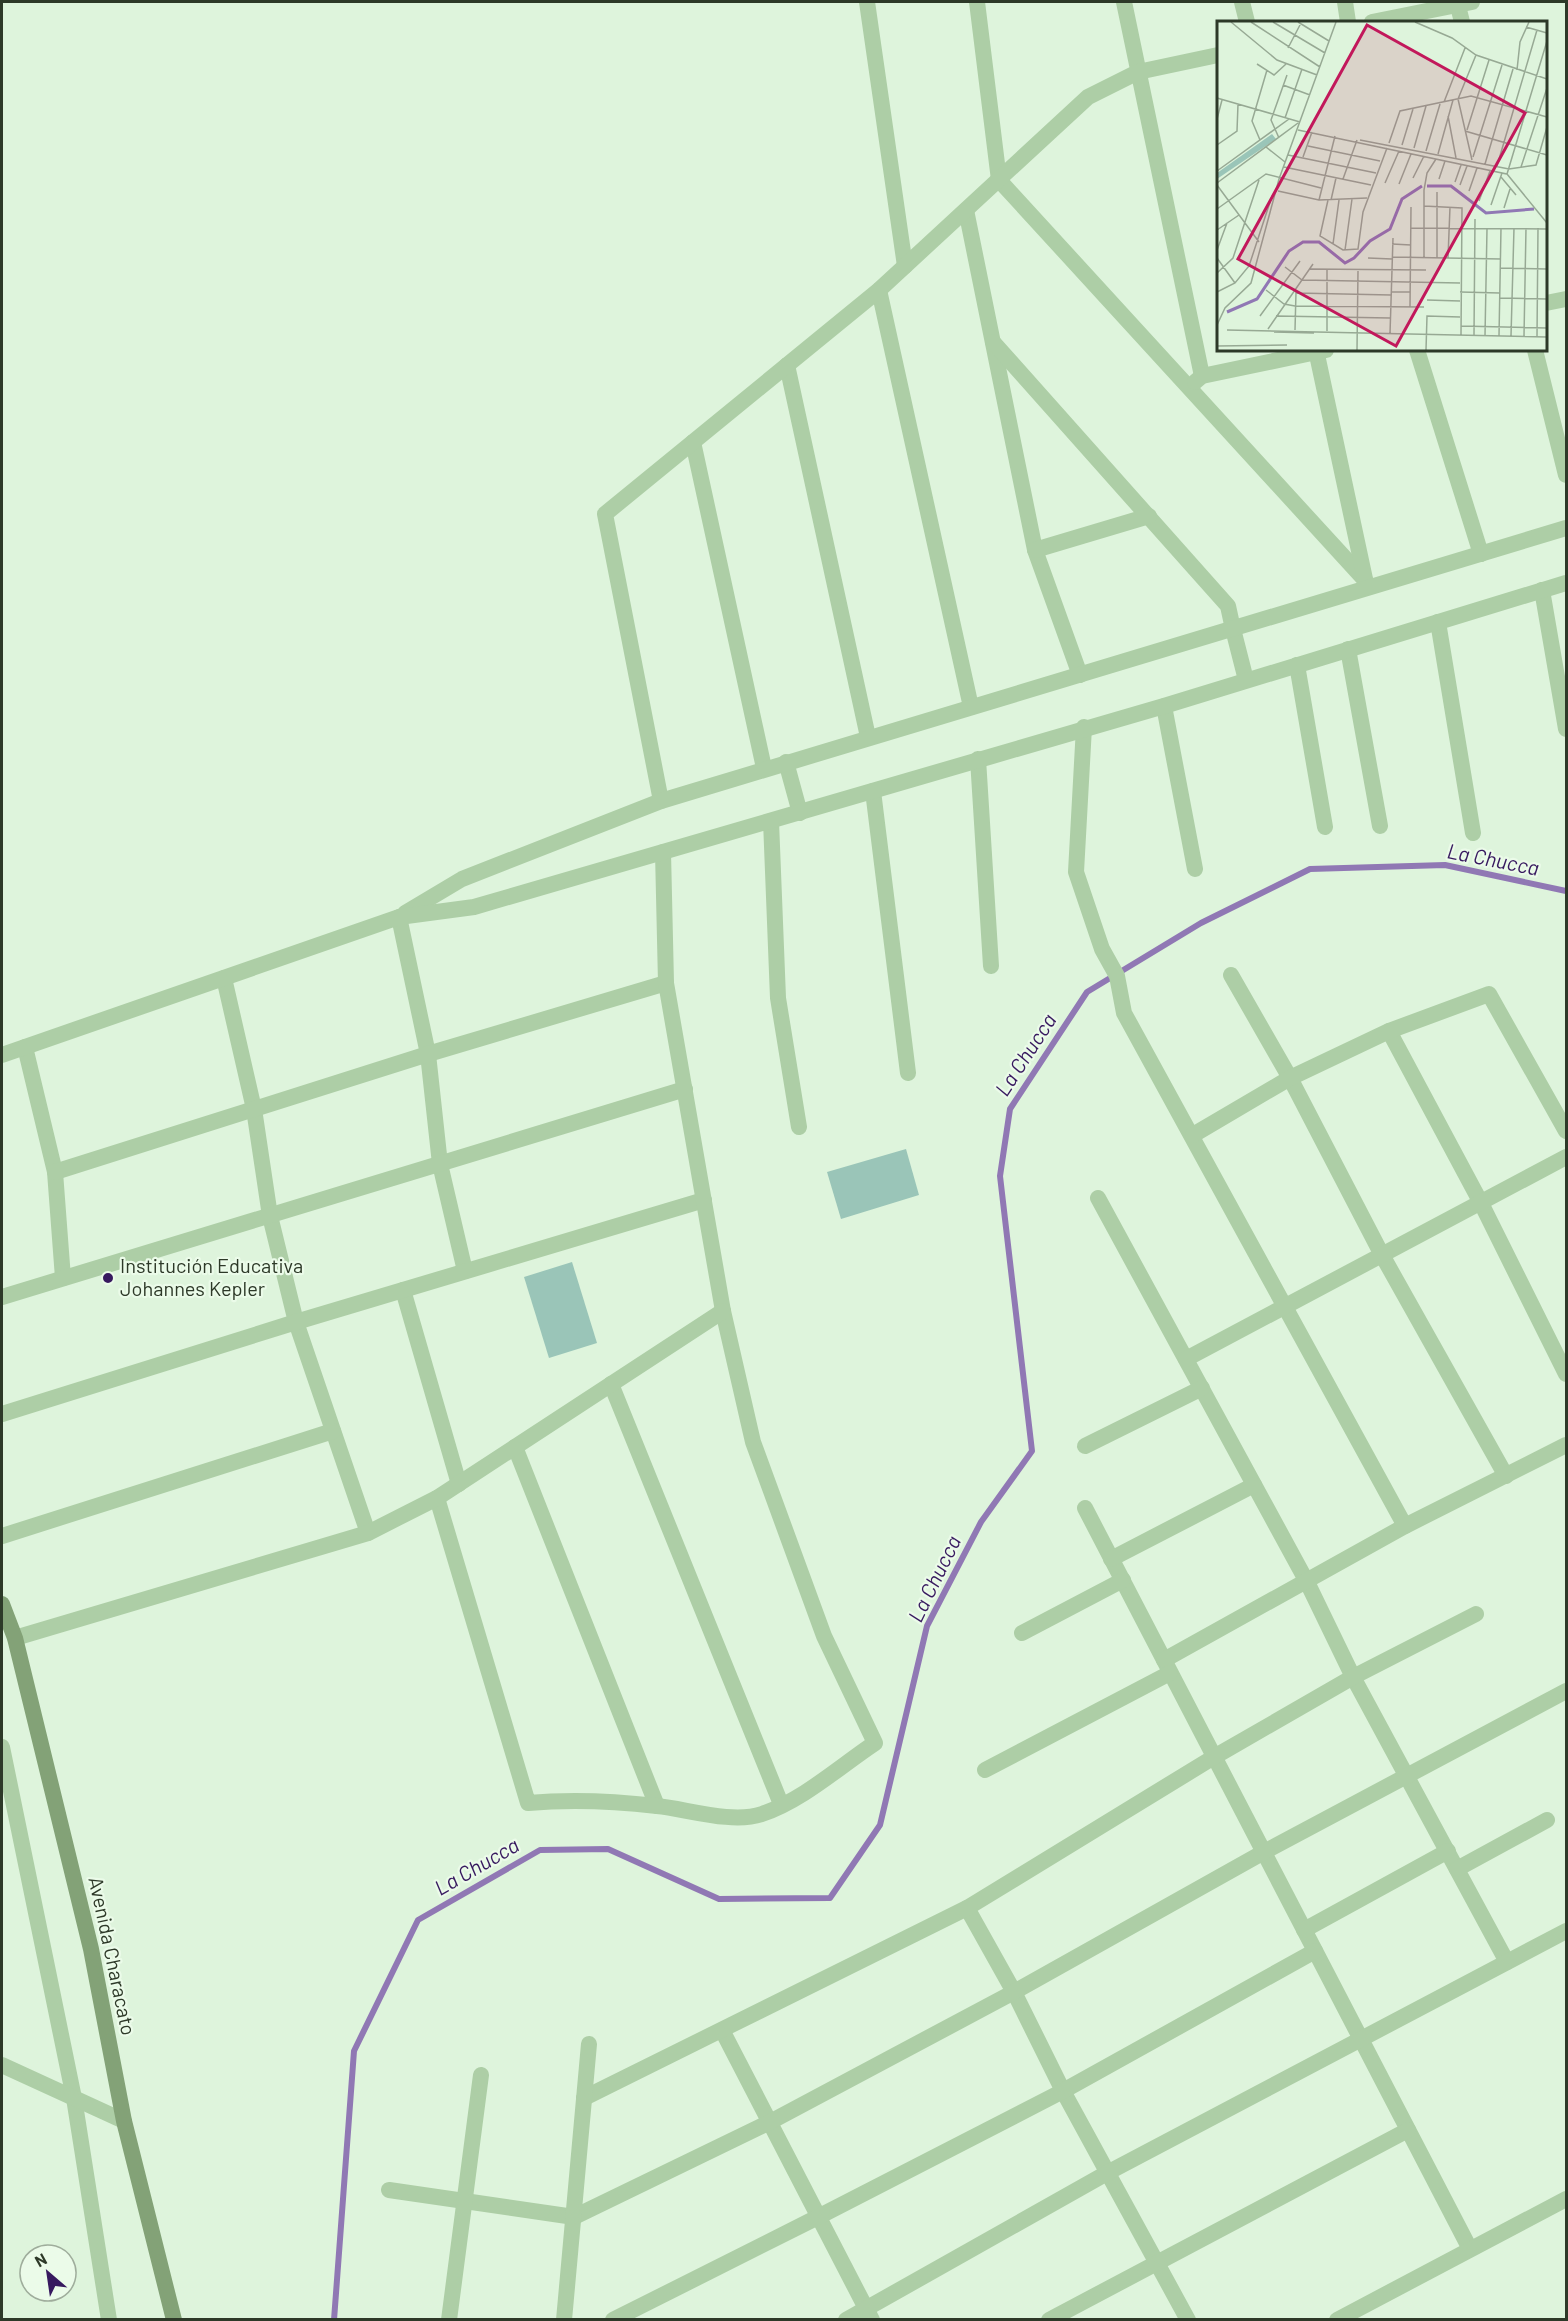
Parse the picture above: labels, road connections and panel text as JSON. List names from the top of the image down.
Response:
{
  "streets": {
    "main road": ["Avenida Characato"]
  },
  "water": ["La Chucca"],
  "places": ["Institución Educativa Johannes Kepler"],
  "north": "top left"
}
